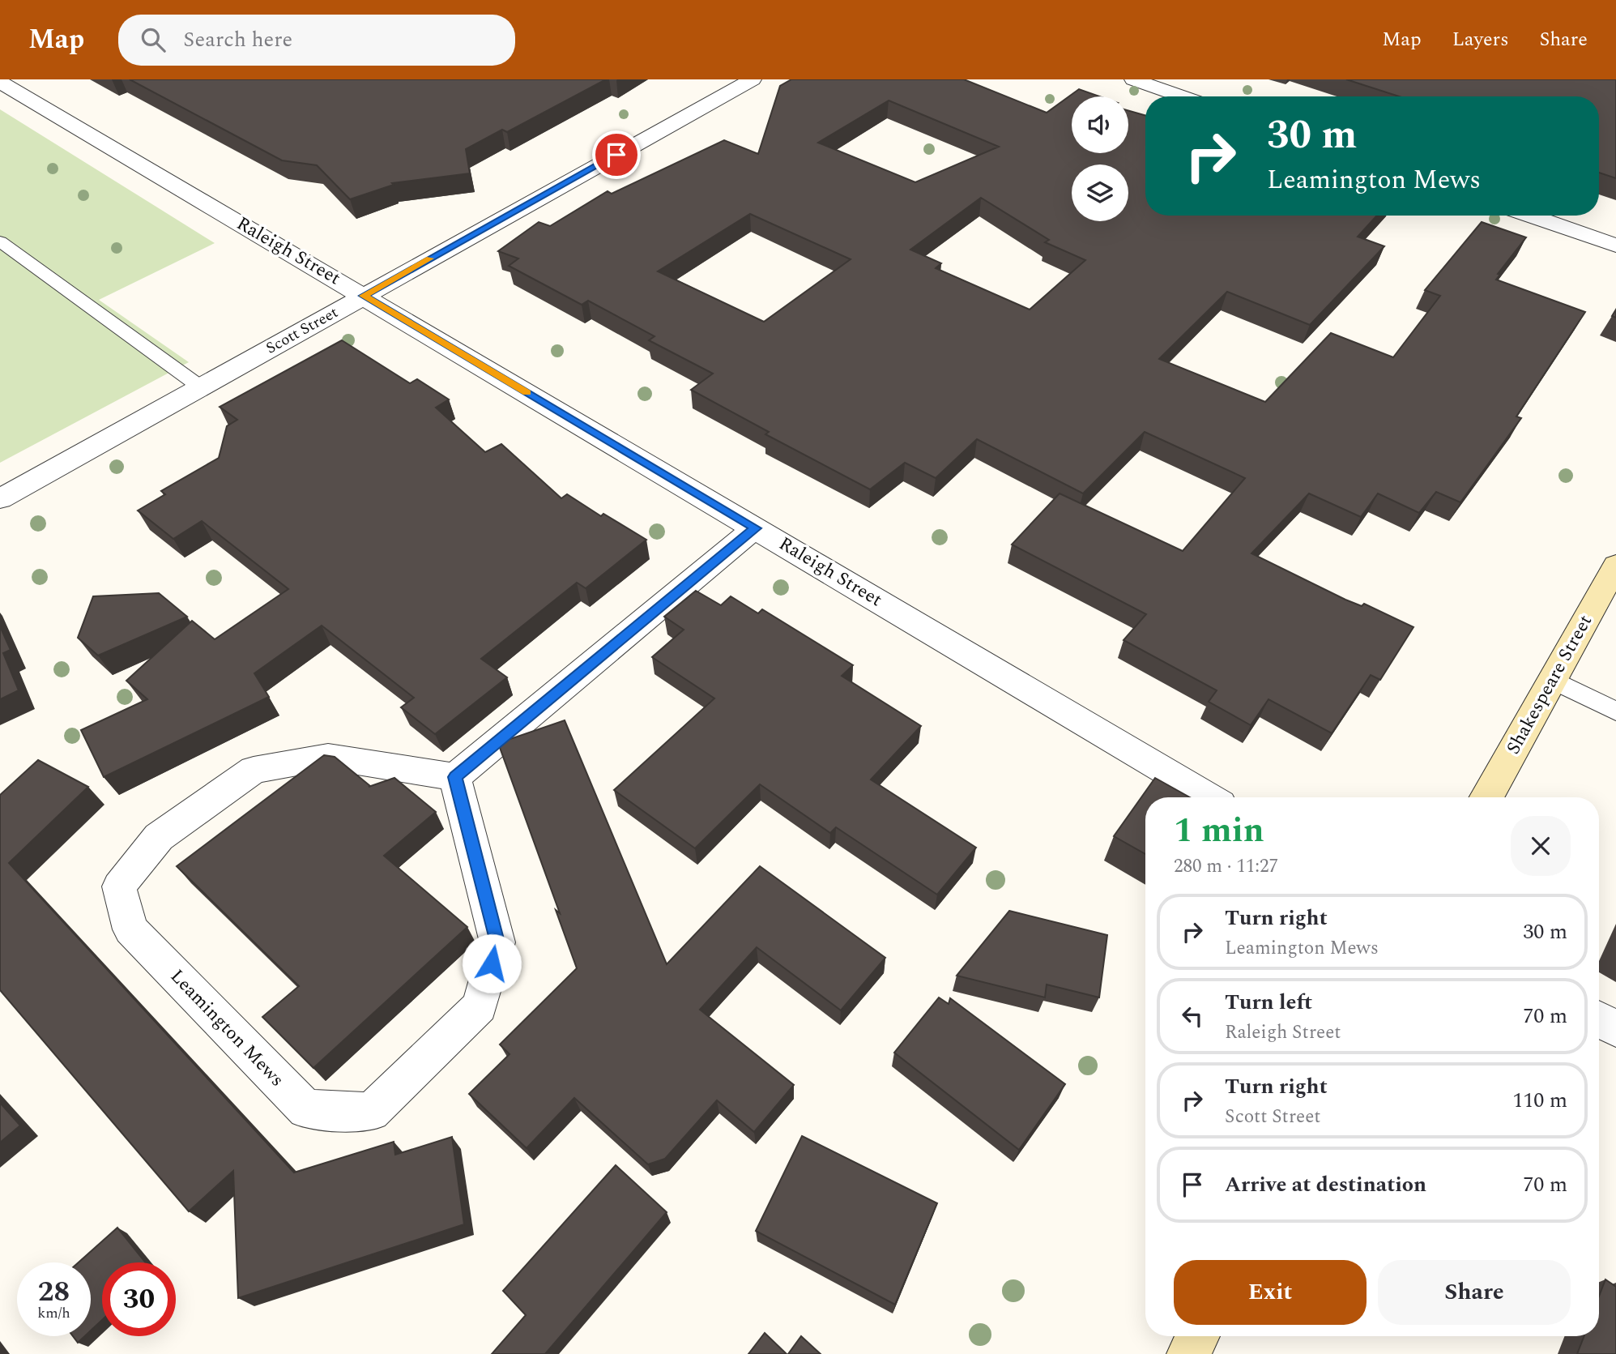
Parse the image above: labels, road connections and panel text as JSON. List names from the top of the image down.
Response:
{
  "streets": {
    "main road": ["Shakespeare Street"],
    "street": ["Raleigh Street", "Scott Street", "Leamington Mews"]
  },
  "crossings": [
    ["Raleigh Street", "Scott Street"]
  ],
  "page": {
    "header": "Map",
    "search": "Search here",
    "nav": ["Map", "Layers", "Share"],
    "turn": ["30 m", "Leamington Mews"],
    "heading": ["1 min", "280 m · 11:27"],
    "list": [
      {
        "name": "Turn right",
        "note": "Leamington Mews",
        "value": "30 m"
      },
      {
        "name": "Turn left",
        "note": "Raleigh Street",
        "value": "70 m"
      },
      {
        "name": "Turn right",
        "note": "Scott Street",
        "value": "110 m"
      },
      {
        "name": "Arrive at destination",
        "value": "70 m"
      }
    ],
    "buttons": ["Exit", "Share"],
    "speed": "28 km/h",
    "limit": "30"
  }
}
